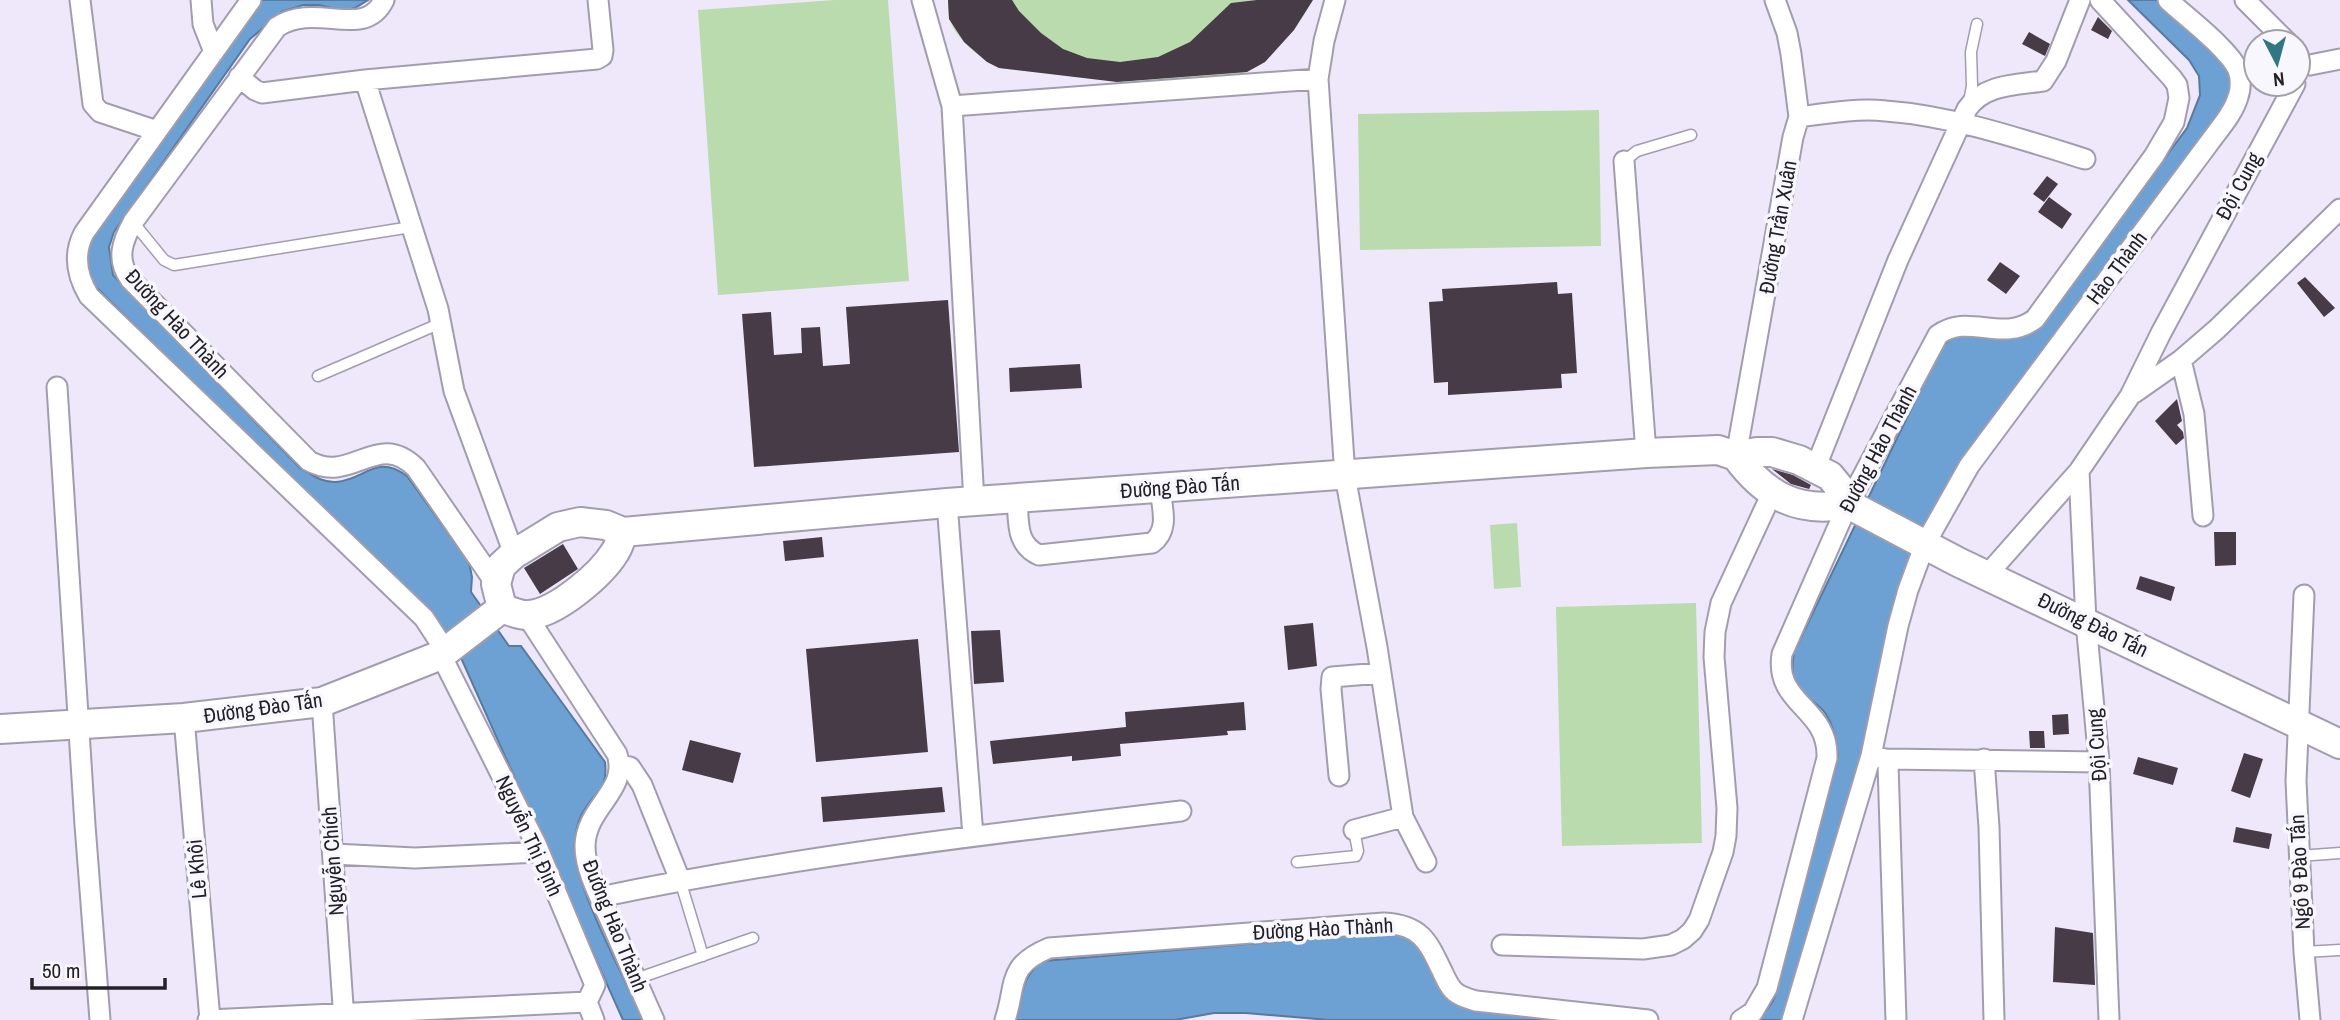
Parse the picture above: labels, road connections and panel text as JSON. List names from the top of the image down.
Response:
{
  "streets": {
    "street": [
      "Đội Cung",
      "Đường Trần Xuân",
      "Hào Thành",
      "Đường Hào Thành",
      "Đường Đào Tấn",
      "Nguyễn Thị Định",
      "Nguyễn Chích",
      "Lê Khôi",
      "Ngõ 9 Đào Tấn"
    ]
  },
  "crossings": [
    ["Đội Cung", "Đường Đào Tấn"],
    ["Đường Trần Xuân", "Đường Đào Tấn"],
    ["Hào Thành", "Đường Đào Tấn"],
    ["Đường Hào Thành", "Đường Đào Tấn"],
    ["Đường Đào Tấn", "Nguyễn Thị Định"],
    ["Đường Đào Tấn", "Nguyễn Chích"],
    ["Đường Đào Tấn", "Lê Khôi"],
    ["Đường Đào Tấn", "Ngõ 9 Đào Tấn"]
  ],
  "scale_bar": "50 m",
  "north": "bottom"
}
